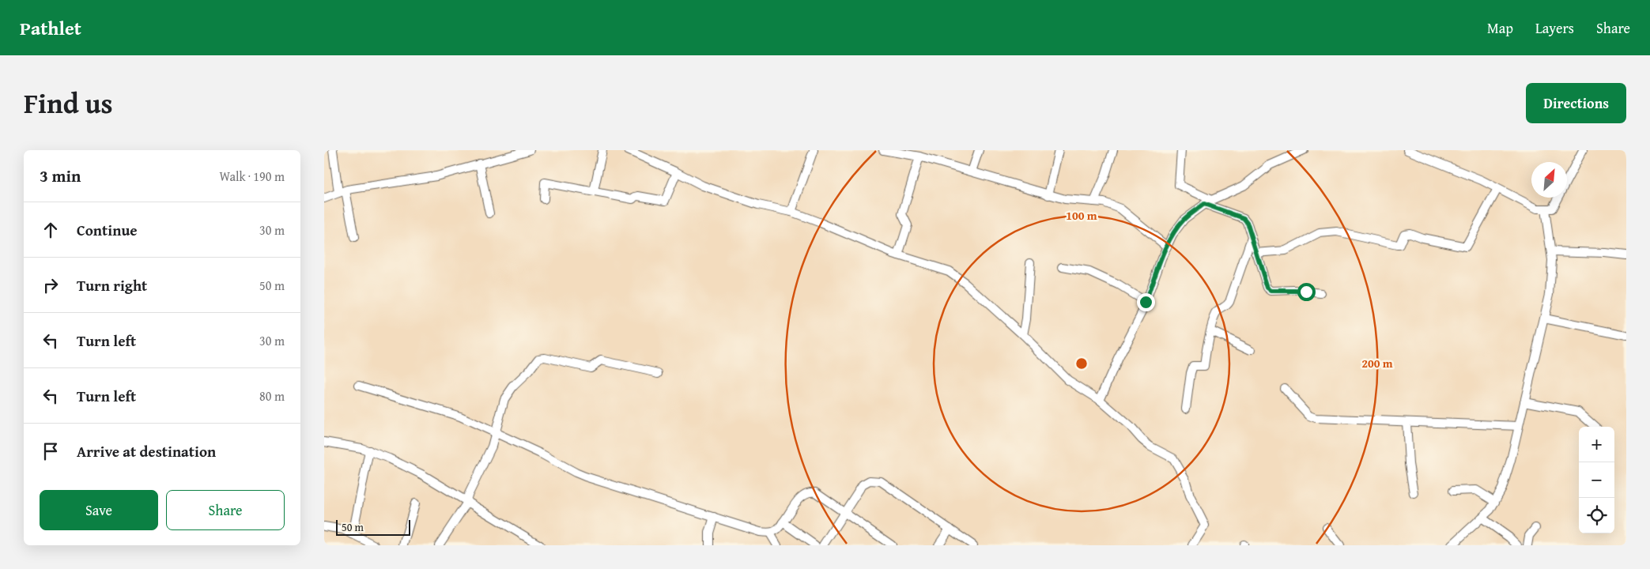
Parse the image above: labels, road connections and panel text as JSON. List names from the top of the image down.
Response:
{
  "scale_bar": "50 m",
  "north": "top right",
  "page": {
    "header": "Pathlet",
    "nav": ["Map", "Layers", "Share"],
    "title": "Find us",
    "buttons": [
      "Directions",
      ["Save", "Share"]
    ],
    "heading": ["3 min", "Walk · 190 m"],
    "list": [
      ["Continue", "30 m"],
      ["Turn right", "50 m"],
      ["Turn left", "30 m"],
      ["Turn left", "80 m"],
      "Arrive at destination"
    ],
    "map_buttons": ["+", "−"],
    "scale": "50 m"
  },
  "rings": ["100 m", "200 m"]
}
